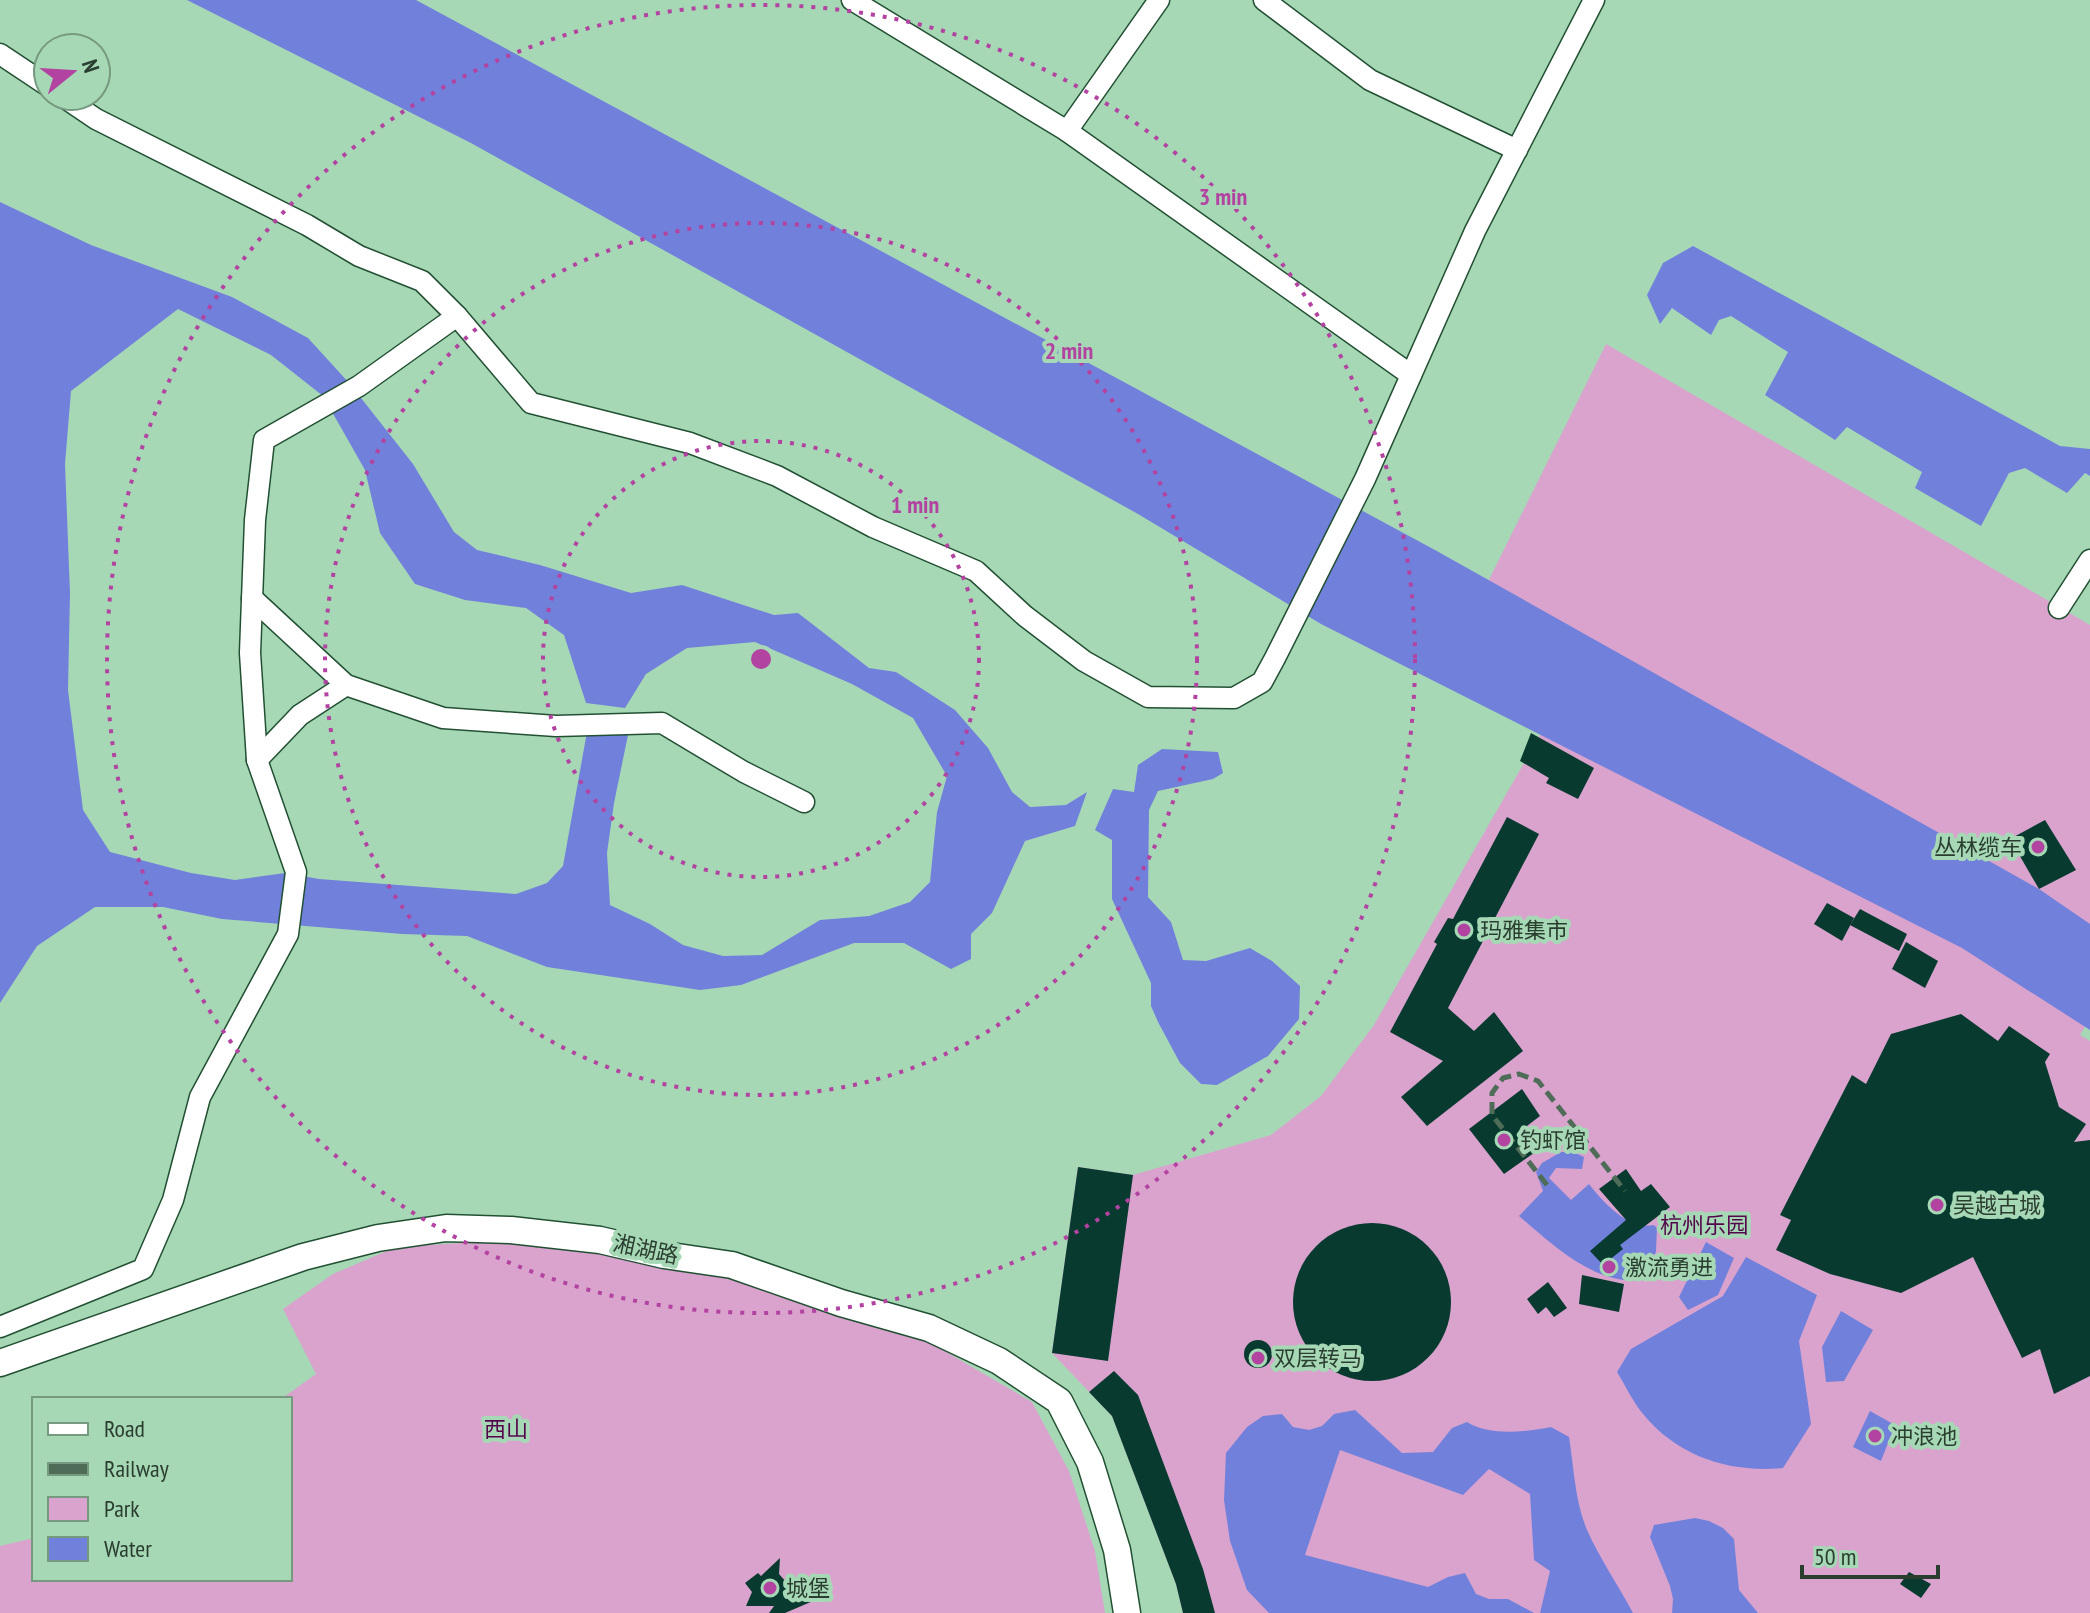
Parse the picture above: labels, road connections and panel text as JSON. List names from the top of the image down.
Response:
{
  "streets": {
    "main road": ["湘湖路"]
  },
  "parks": ["杭州乐园", "西山"],
  "places": [
    "丛林缆车",
    "玛雅集市",
    "钓虾馆",
    "吴越古城",
    "激流勇进",
    "双层转马",
    "冲浪池",
    "城堡"
  ],
  "legend": [
    "Road",
    "Railway",
    "Park",
    "Water"
  ],
  "scale_bar": "50 m",
  "north": "right",
  "rings": ["3 min", "2 min", "1 min"]
}
